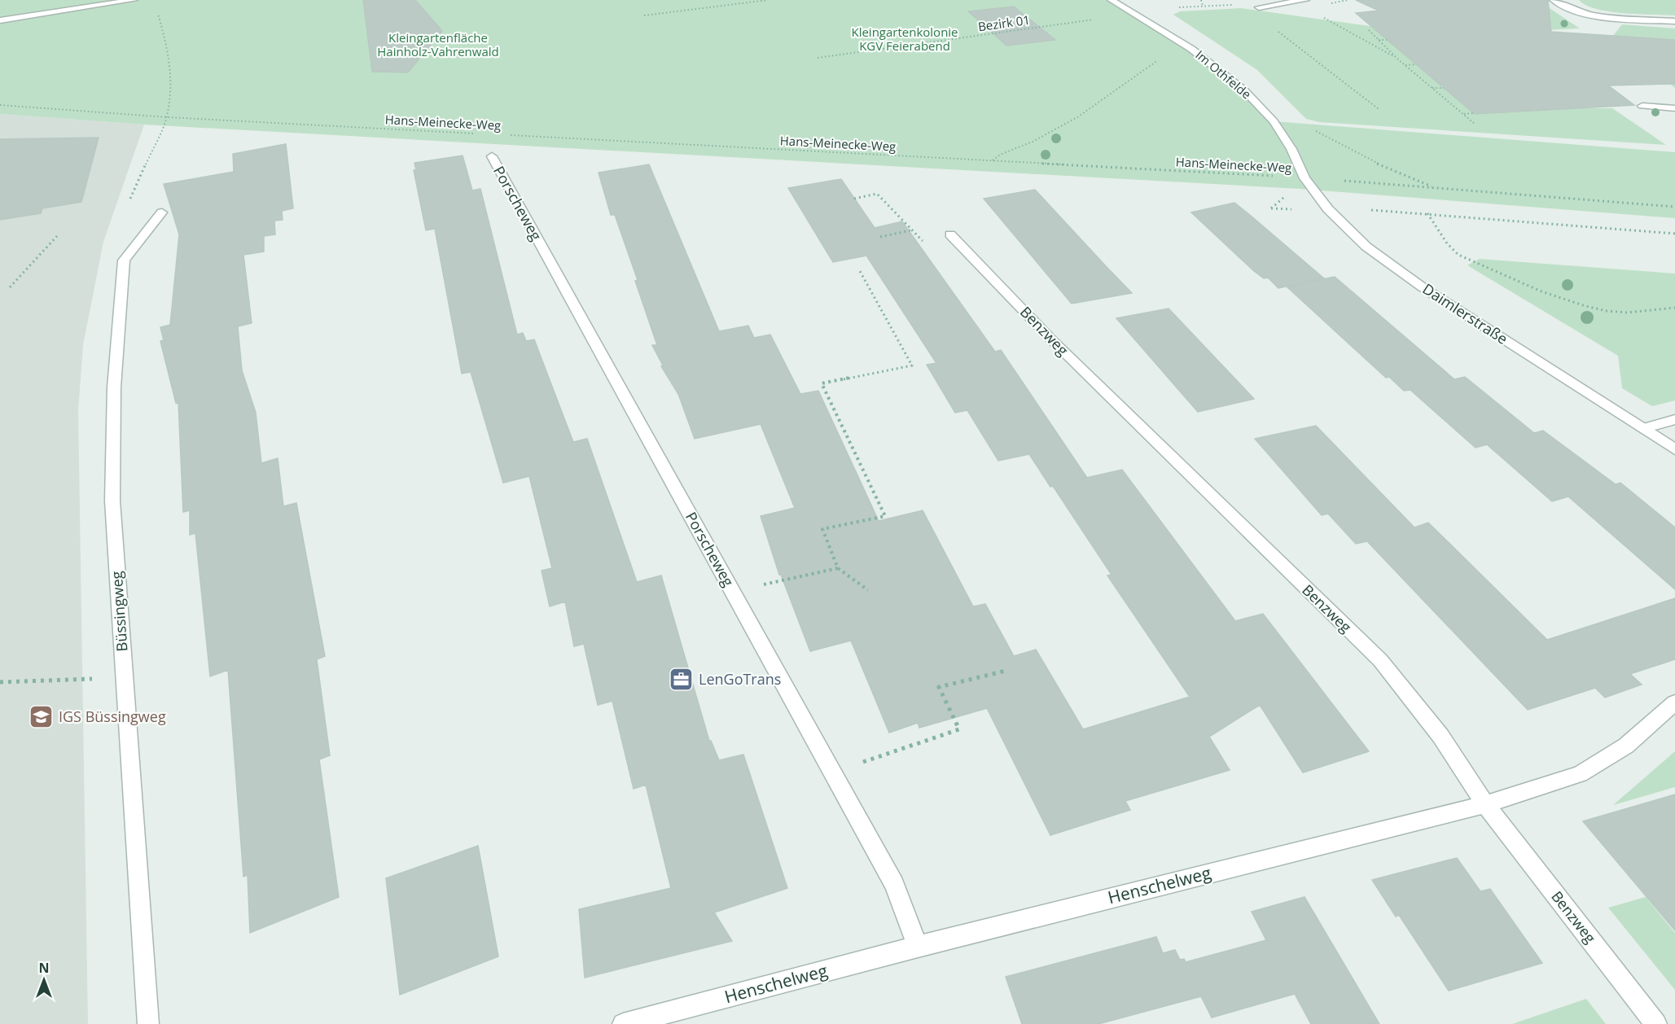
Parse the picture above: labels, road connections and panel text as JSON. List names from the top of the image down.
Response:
{
  "streets": {
    "street": [
      "Im Othfelde",
      "Porscheweg",
      "Daimlerstraße",
      "Benzweg",
      "Büssingweg",
      "Henschelweg"
    ],
    "path": ["Bezirk 01", "Hans-Meinecke-Weg"]
  },
  "crossings": [
    ["Bezirk 01", "Im Othfelde"],
    ["Im Othfelde", "Hans-Meinecke-Weg"],
    ["Im Othfelde", "Daimlerstraße"],
    ["Hans-Meinecke-Weg", "Daimlerstraße"],
    ["Porscheweg", "Henschelweg"],
    ["Benzweg", "Henschelweg"]
  ],
  "parks": ["Kleingartenkolonie KGV Feierabend", "Kleingartenfläche Hainholz-Vahrenwald"],
  "places": {
    "office": ["LenGoTrans"],
    "school or university": ["IGS Büssingweg"]
  },
  "north": "top"
}
